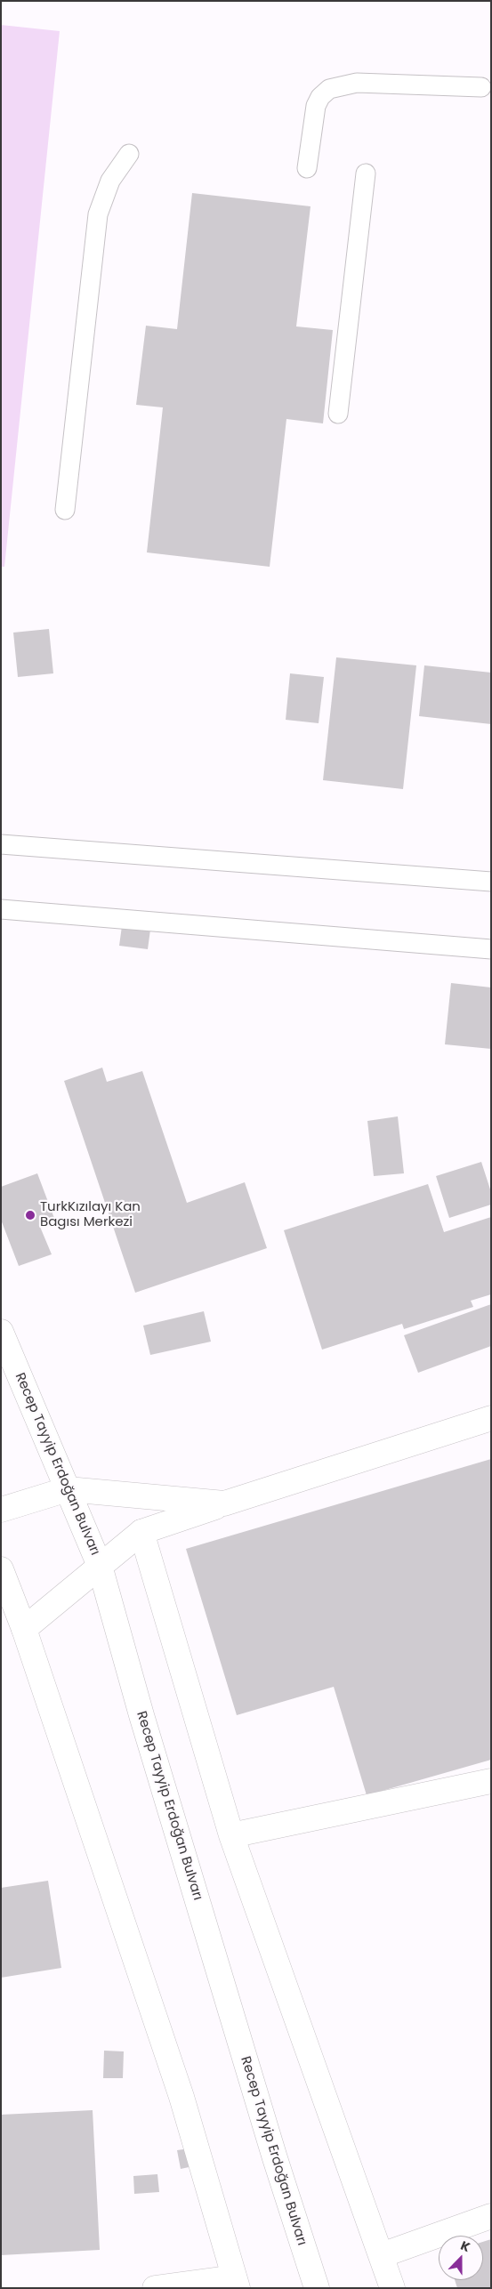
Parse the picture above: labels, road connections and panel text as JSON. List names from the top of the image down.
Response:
{
  "streets": {
    "street": ["Recep Tayyip Erdoğan Bulvarı"]
  },
  "places": ["TurkKızılayı Kan Bagısı Merkezi"],
  "north": "top"
}
